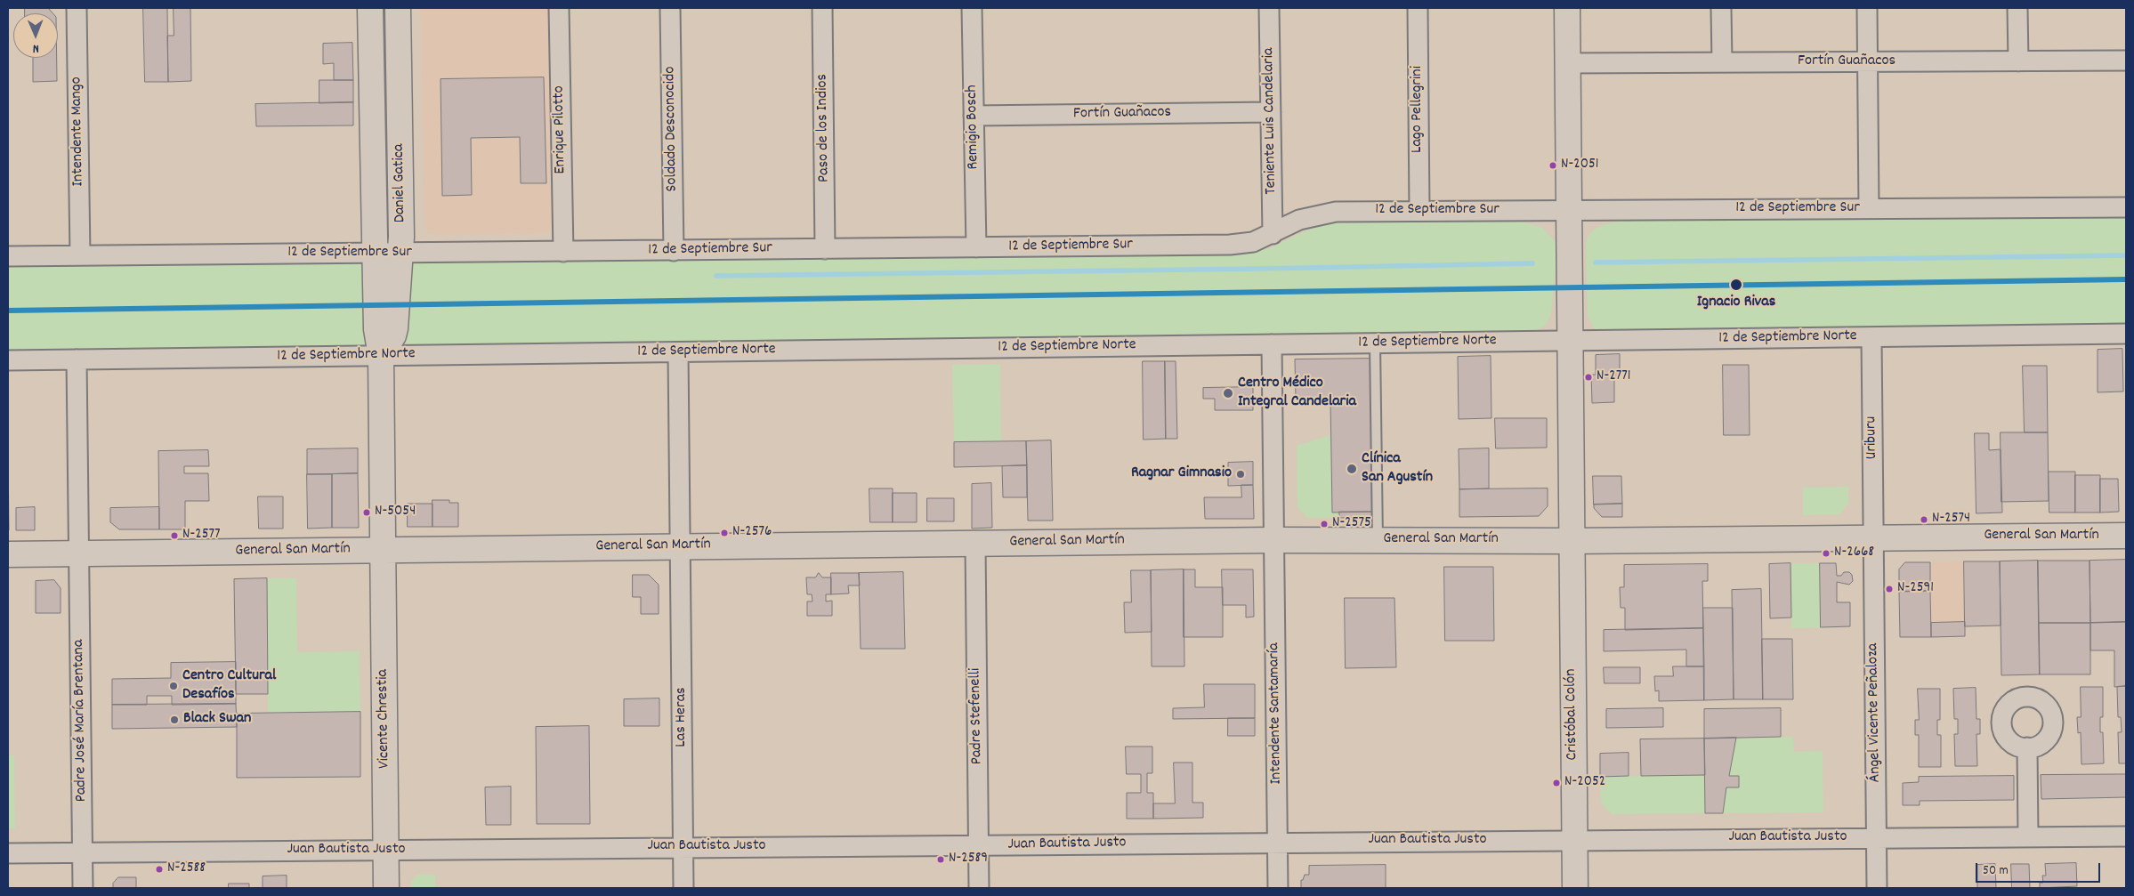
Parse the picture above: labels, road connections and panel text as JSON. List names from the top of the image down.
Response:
{
  "streets": {
    "main road": [
      "Daniel Gatica",
      "General San Martín",
      "Cristóbal Colón",
      "Vicente Chrestia"
    ],
    "street": [
      "Fortín Guañacos",
      "Lago Pellegrini",
      "Teniente Luis Candelaria",
      "Remigio Bosch",
      "Paso de los Indios",
      "Soldado Desconocido",
      "Enrique Pilotto",
      "Intendente Mango",
      "12 de Septiembre Sur",
      "12 de Septiembre Norte",
      "Uriburu",
      "Ángel Vicente Peñaloza",
      "Intendente Santamaría",
      "Padre Stefenelli",
      "Las Heras",
      "Padre José María Brentana",
      "Juan Bautista Justo"
    ]
  },
  "crossings": [
    ["Fortín Guañacos", "Teniente Luis Candelaria"],
    ["Fortín Guañacos", "Remigio Bosch"],
    ["Lago Pellegrini", "12 de Septiembre Sur"],
    ["Teniente Luis Candelaria", "12 de Septiembre Sur"],
    ["Remigio Bosch", "12 de Septiembre Sur"],
    ["Paso de los Indios", "12 de Septiembre Sur"],
    ["Soldado Desconocido", "12 de Septiembre Sur"],
    ["Enrique Pilotto", "12 de Septiembre Sur"],
    ["Intendente Mango", "12 de Septiembre Sur"],
    ["Daniel Gatica", "12 de Septiembre Sur"],
    ["Daniel Gatica", "12 de Septiembre Norte"],
    ["Daniel Gatica", "General San Martín"],
    ["Daniel Gatica", "Vicente Chrestia"],
    ["12 de Septiembre Norte", "Uriburu"],
    ["Uriburu", "General San Martín"],
    ["Uriburu", "Ángel Vicente Peñaloza"],
    ["General San Martín", "Ángel Vicente Peñaloza"],
    ["General San Martín", "Intendente Santamaría"],
    ["General San Martín", "Cristóbal Colón"],
    ["General San Martín", "Padre Stefenelli"],
    ["General San Martín", "Las Heras"],
    ["General San Martín", "Vicente Chrestia"],
    ["General San Martín", "Padre José María Brentana"],
    ["Ángel Vicente Peñaloza", "Juan Bautista Justo"],
    ["Intendente Santamaría", "Juan Bautista Justo"],
    ["Cristóbal Colón", "Juan Bautista Justo"],
    ["Padre Stefenelli", "Juan Bautista Justo"],
    ["Las Heras", "Juan Bautista Justo"],
    ["Vicente Chrestia", "Juan Bautista Justo"],
    ["Padre José María Brentana", "Juan Bautista Justo"]
  ],
  "places": [
    "N-2051",
    "Ignacio Rivas",
    "N-2771",
    "Centro Médico Integral Candelaria",
    "Clínica San Agustín",
    "Ragnar Gimnasio",
    "N-5054",
    "N-2574",
    "N-2575",
    "N-2576",
    "N-2577",
    "N-2668",
    "N-2591",
    "Centro Cultural Desafíos",
    "Black Swan",
    "N-2052",
    "N-2589",
    "N-2588"
  ],
  "scale_bar": "50 m",
  "north": "bottom"
}
